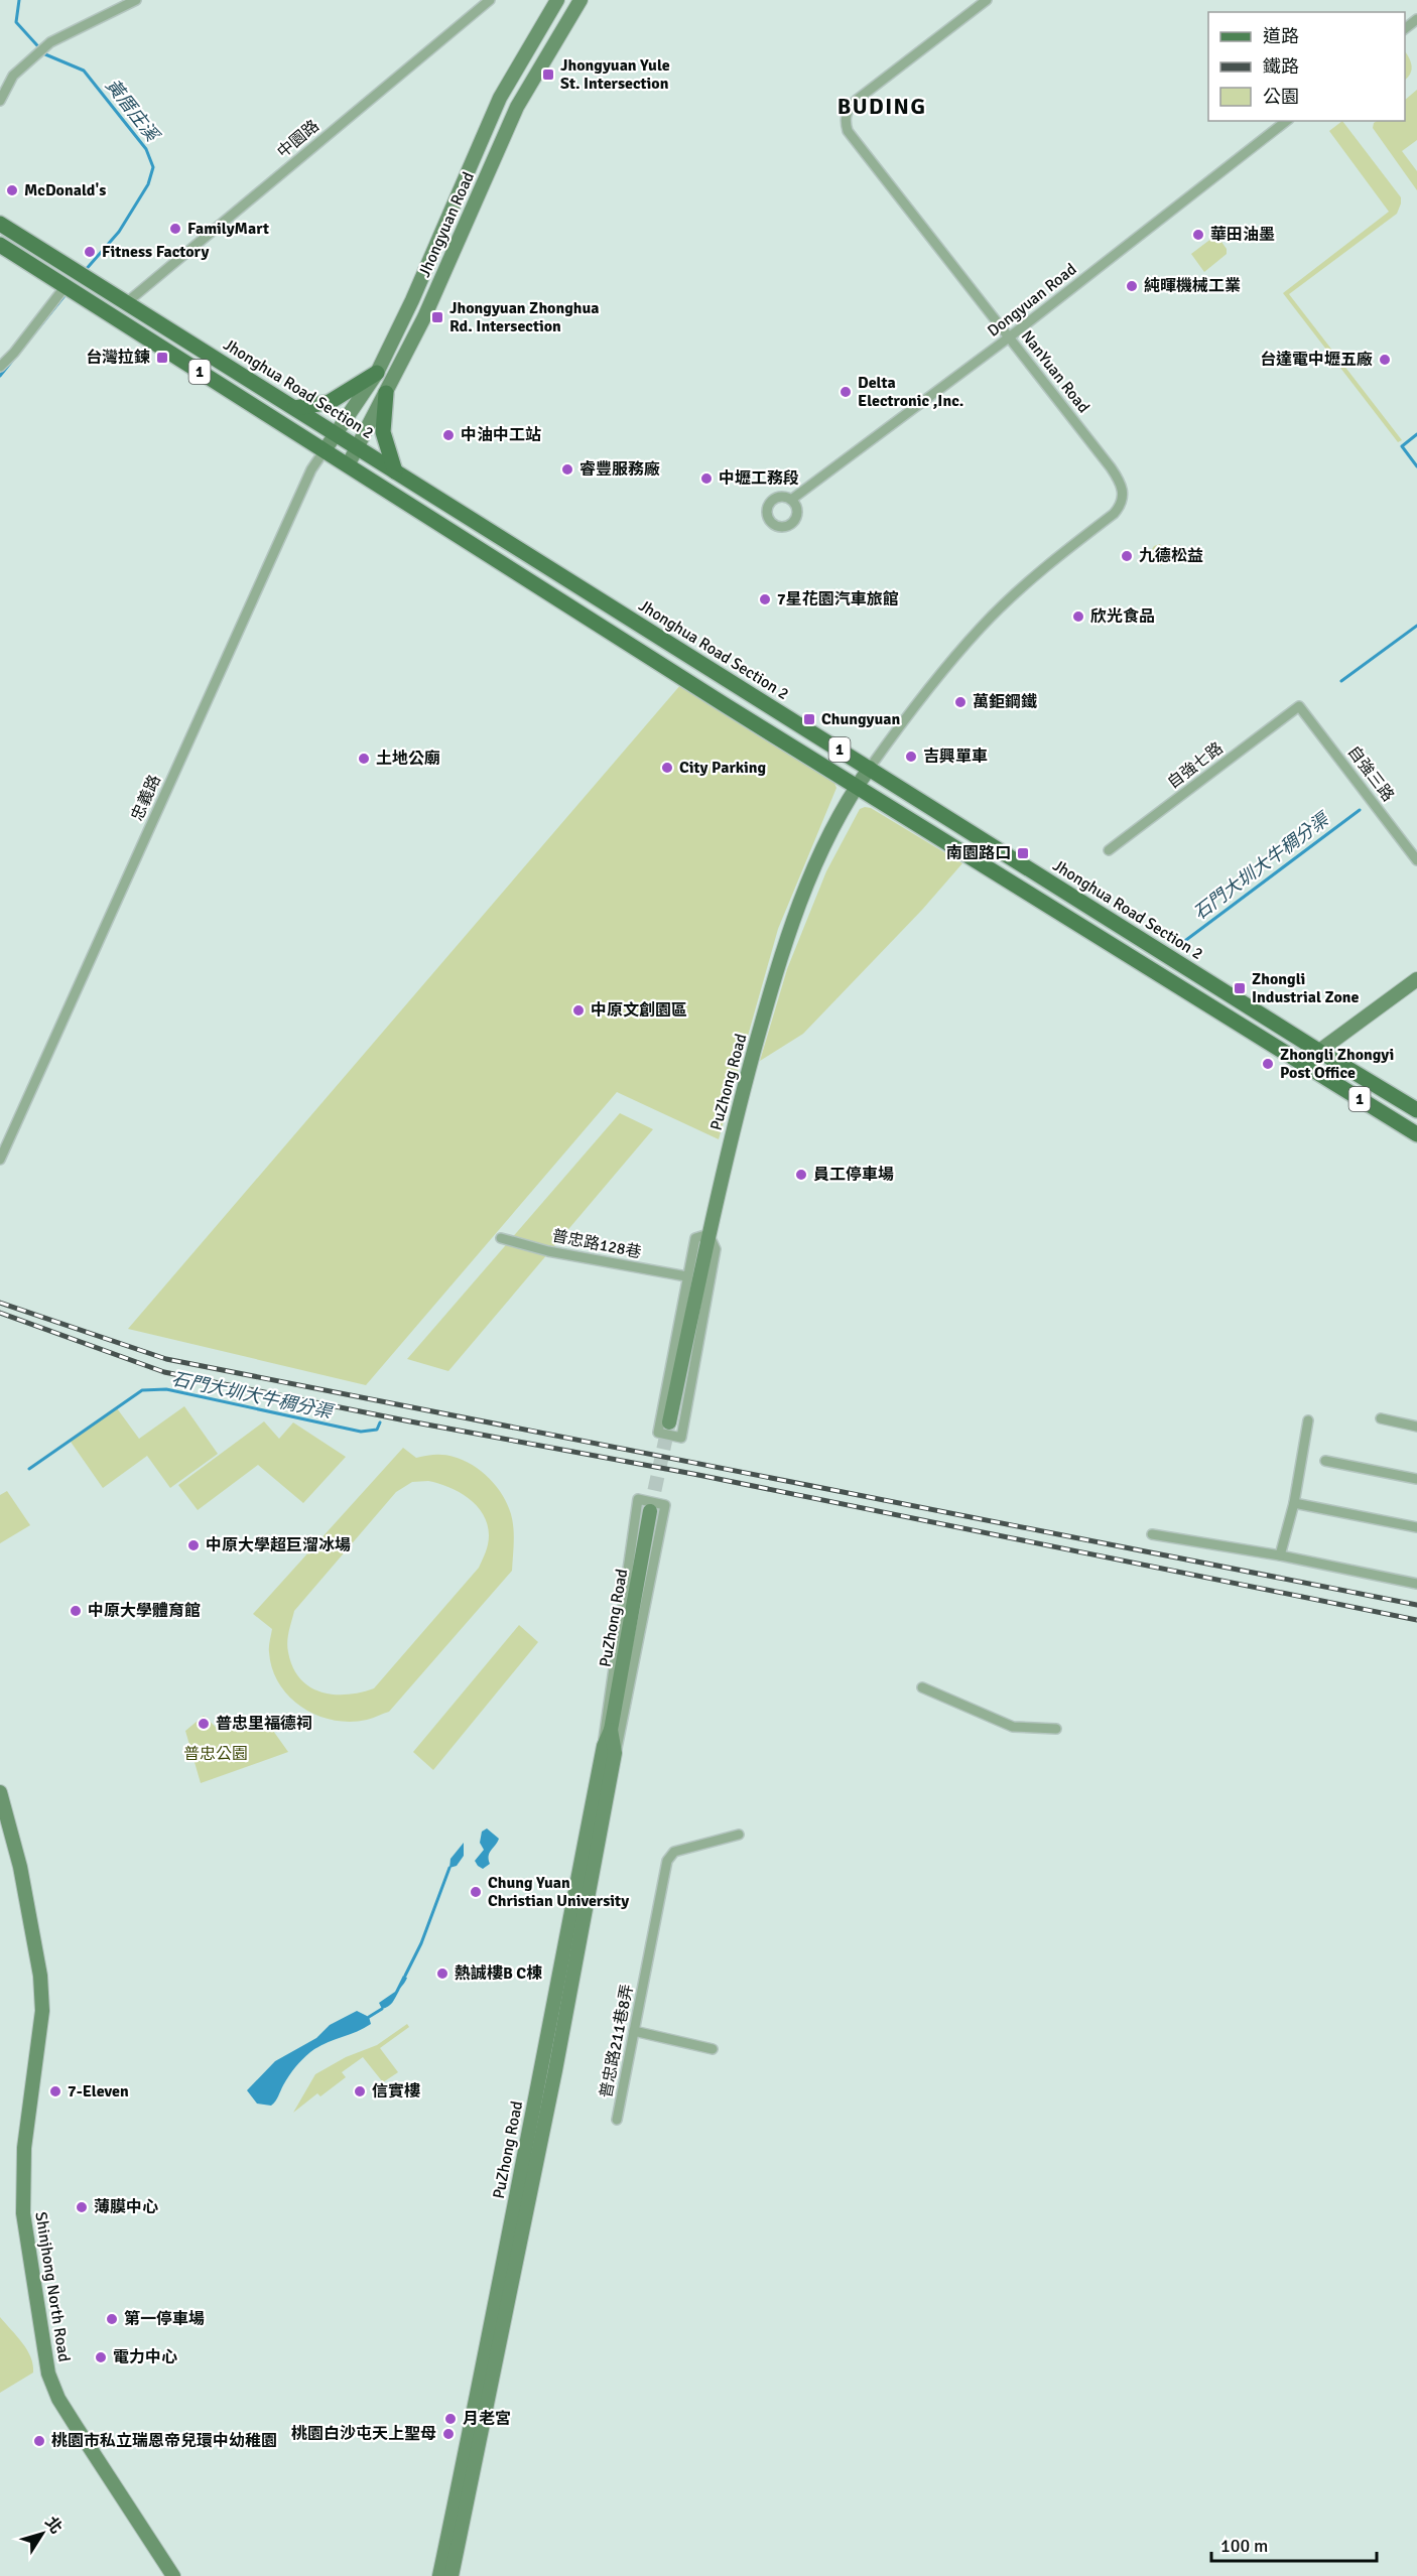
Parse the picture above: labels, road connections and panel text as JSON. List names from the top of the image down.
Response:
{
  "streets": {
    "main road": ["1", "Jhonghua Road Section 2"],
    "street": [
      "中園路",
      "Jhongyuan Road",
      "Dongyuan Road",
      "NanYuan Road",
      "自強七路",
      "自強三路",
      "忠義路",
      "PuZhong Road",
      "普忠路128巷",
      "普忠路211巷8弄",
      "Shinjhong North Road"
    ]
  },
  "crossings": [
    ["中園路", "Jhonghua Road Section 2"],
    ["Jhongyuan Road", "1"],
    ["Jhongyuan Road", "Jhonghua Road Section 2"],
    ["Jhongyuan Road", "忠義路"],
    ["Dongyuan Road", "NanYuan Road"],
    ["1", "Jhonghua Road Section 2"],
    ["1", "忠義路"],
    ["1", "PuZhong Road"],
    ["NanYuan Road", "Jhonghua Road Section 2"],
    ["NanYuan Road", "PuZhong Road"],
    ["Jhonghua Road Section 2", "PuZhong Road"],
    ["自強七路", "自強三路"]
  ],
  "districts": ["BUDING"],
  "water": ["黃厝庄溪", "石門大圳大牛稠分渠"],
  "parks": ["普忠公園"],
  "places": {
    "transit": [
      "Jhongyuan Yule St. Intersection",
      "Jhongyuan Zhonghua Rd. Intersection",
      "台灣拉鍊",
      "Chungyuan",
      "南園路口",
      "Zhongli Industrial Zone"
    ],
    "other": [
      "McDonald's",
      "FamilyMart",
      "華田油墨",
      "Fitness Factory",
      "純暉機械工業",
      "台達電中壢五廠",
      "Delta Electronic ,Inc.",
      "中油中工站",
      "睿豐服務廠",
      "中壢工務段",
      "九德松益",
      "7星花園汽車旅館",
      "欣光食品",
      "萬鉅鋼鐵",
      "吉興單車",
      "土地公廟",
      "City Parking",
      "中原文創園區",
      "Zhongli Zhongyi Post Office",
      "員工停車場",
      "中原大學超巨溜冰場",
      "中原大學體育館",
      "普忠里福德祠",
      "Chung Yuan Christian University",
      "熱誠樓B C棟",
      "7-Eleven",
      "信實樓",
      "薄膜中心",
      "第一停車場",
      "電力中心",
      "月老宮",
      "桃園白沙屯天上聖母",
      "桃園市私立瑞恩帝兒環中幼稚園"
    ]
  },
  "legend": ["道路", "鐵路", "公園"],
  "scale_bar": "100 m",
  "north": "top right"
}
